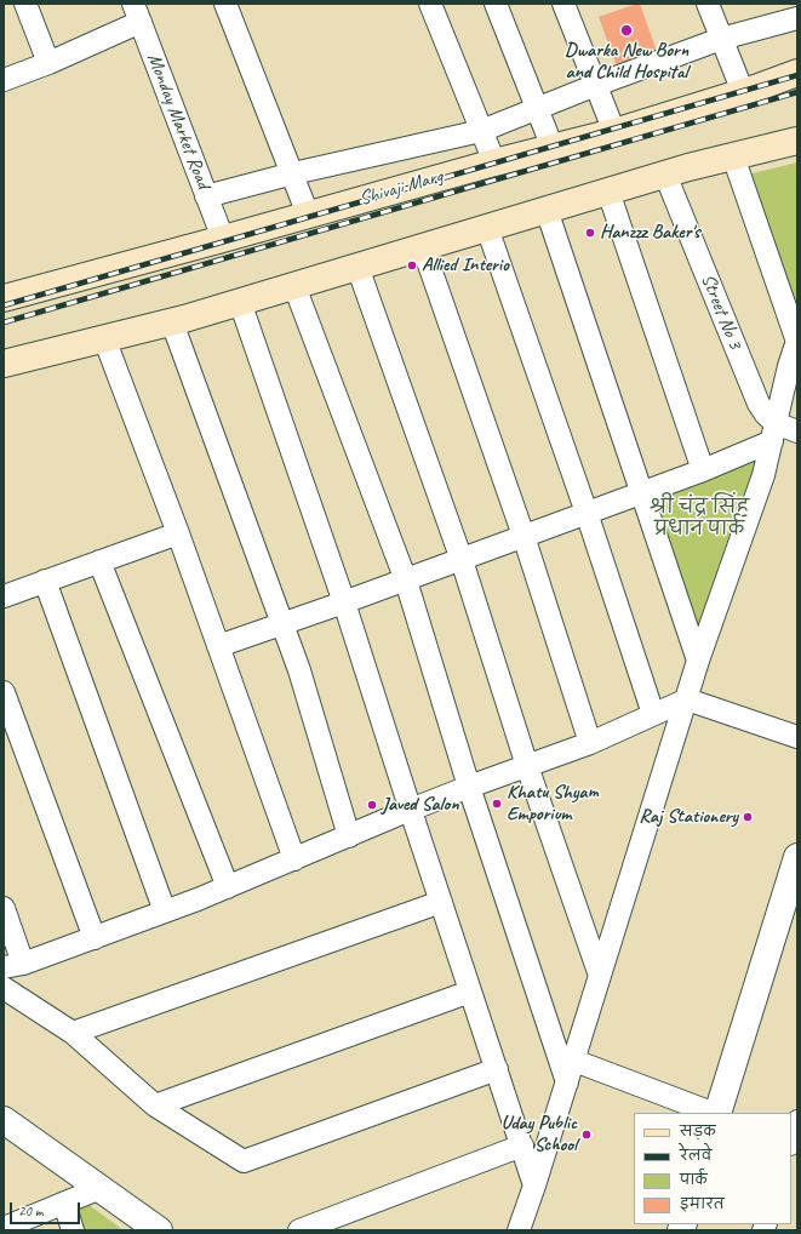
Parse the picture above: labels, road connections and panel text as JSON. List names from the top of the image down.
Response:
{
  "streets": {
    "main road": ["Shivaji Marg"],
    "street": ["Monday Market Road", "Street No 3"]
  },
  "crossings": [
    ["Monday Market Road", "Shivaji Marg"]
  ],
  "parks": ["श्री चंद्र सिंह प्रधान पार्क"],
  "places": [
    "Dwarka New Born and Child Hospital",
    "Hanzzz Baker's",
    "Allied Interio",
    "Khatu Shyam Emporium",
    "Javed Salon",
    "Raj Stationery",
    "Uday Public School"
  ],
  "legend": [
    "सड़क",
    "रेलवे",
    "पार्क",
    "इमारत"
  ],
  "scale_bar": "20 m"
}
